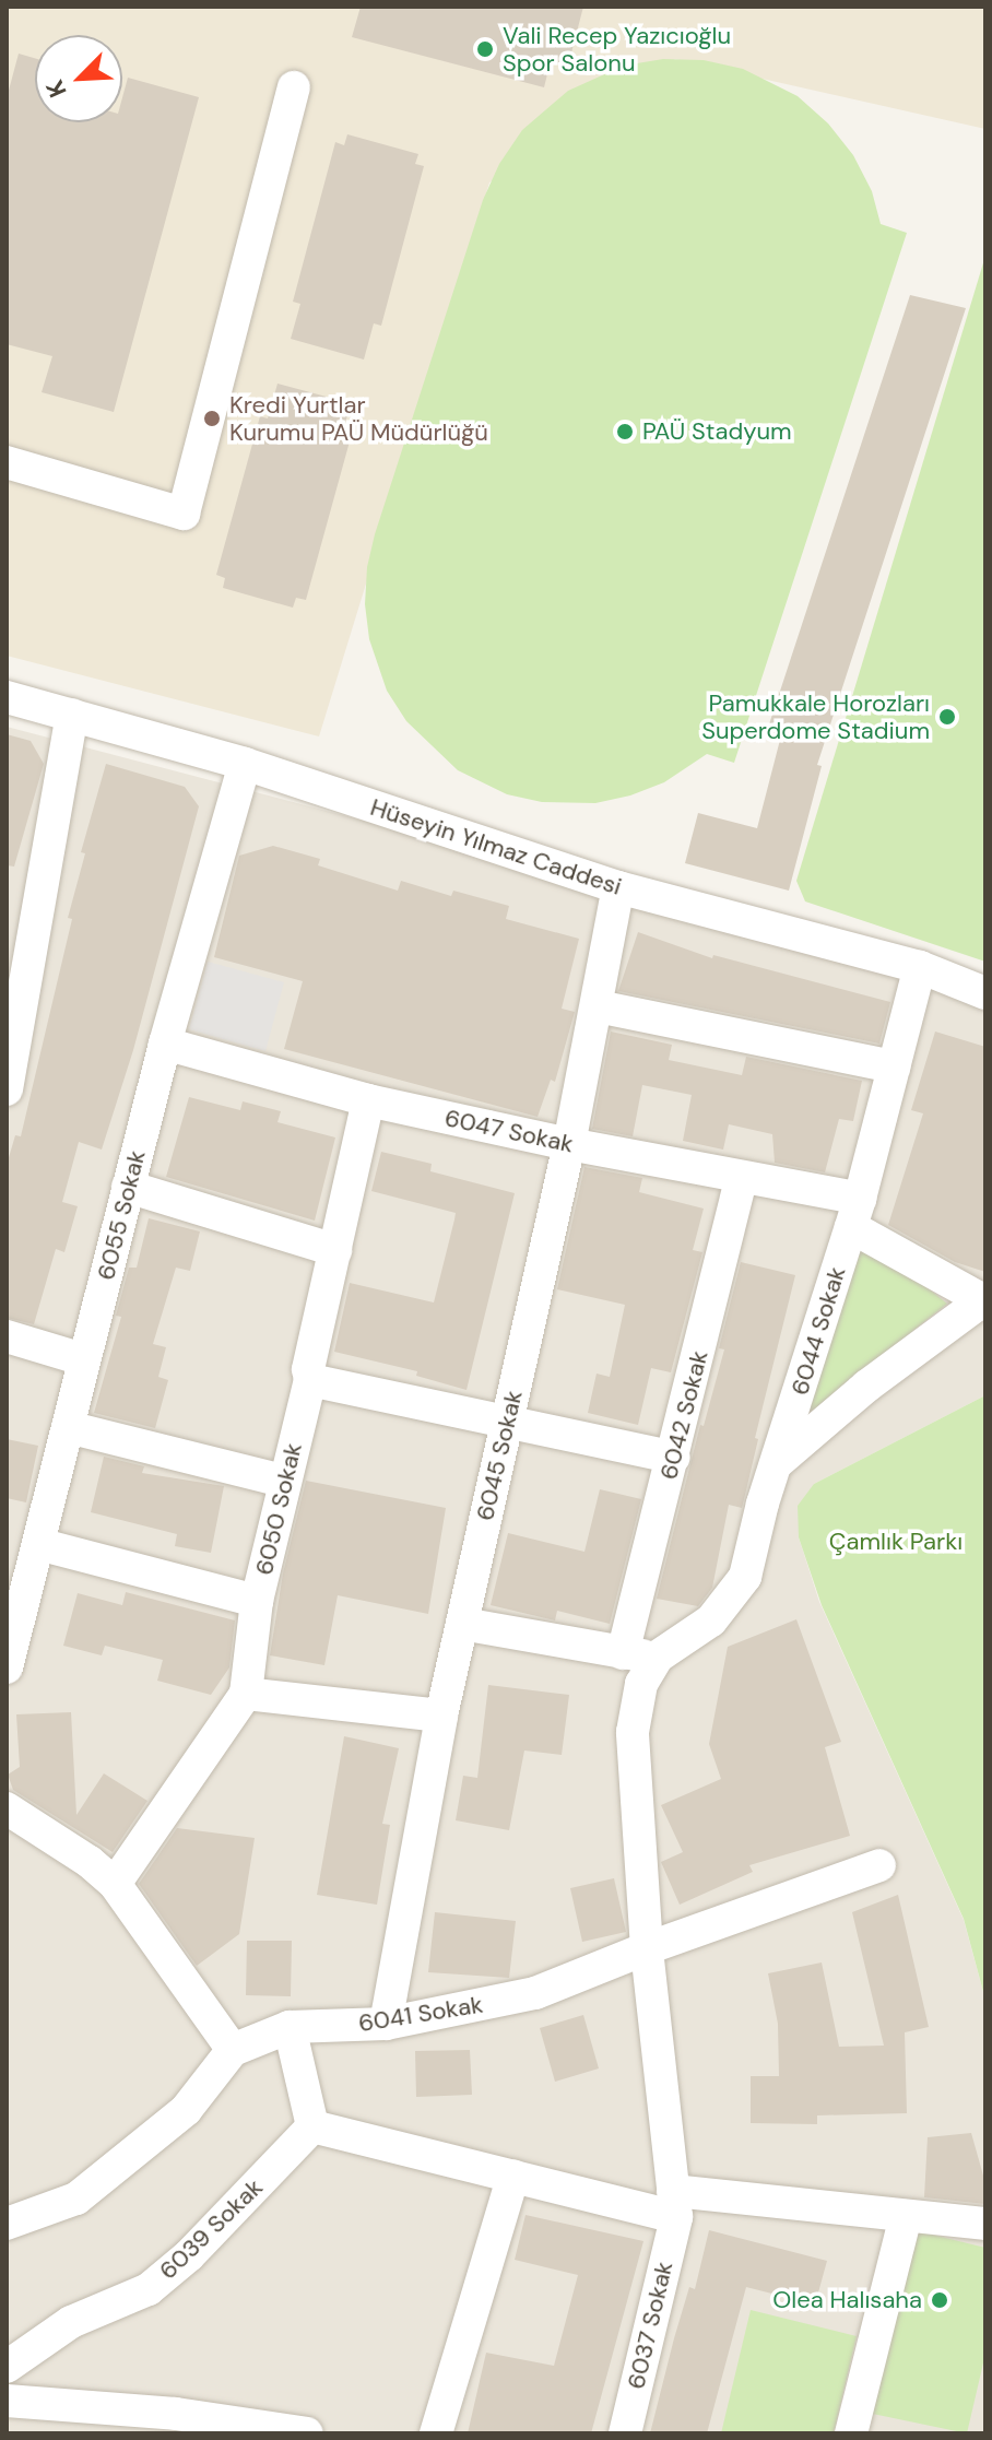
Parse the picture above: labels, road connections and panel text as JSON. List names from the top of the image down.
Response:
{
  "streets": {
    "street": [
      "Hüseyin Yılmaz Caddesi",
      "6047 Sokak",
      "6055 Sokak",
      "6044 Sokak",
      "6042 Sokak",
      "6045 Sokak",
      "6050 Sokak",
      "6041 Sokak",
      "6039 Sokak",
      "6037 Sokak"
    ]
  },
  "crossings": [
    ["Hüseyin Yılmaz Caddesi", "6055 Sokak"],
    ["Hüseyin Yılmaz Caddesi", "6044 Sokak"],
    ["Hüseyin Yılmaz Caddesi", "6045 Sokak"],
    ["6047 Sokak", "6055 Sokak"],
    ["6047 Sokak", "6044 Sokak"],
    ["6047 Sokak", "6042 Sokak"],
    ["6047 Sokak", "6045 Sokak"],
    ["6047 Sokak", "6050 Sokak"],
    ["6045 Sokak", "6041 Sokak"],
    ["6041 Sokak", "6037 Sokak"]
  ],
  "parks": ["Çamlık Parkı"],
  "places": [
    "Vali Recep Yazıcıoğlu Spor Salonu",
    "Kredi Yurtlar Kurumu PAÜ Müdürlüğü",
    "PAÜ Stadyum",
    "Pamukkale Horozları Superdome Stadium",
    "Olea Halısaha"
  ],
  "north": "bottom left"
}
